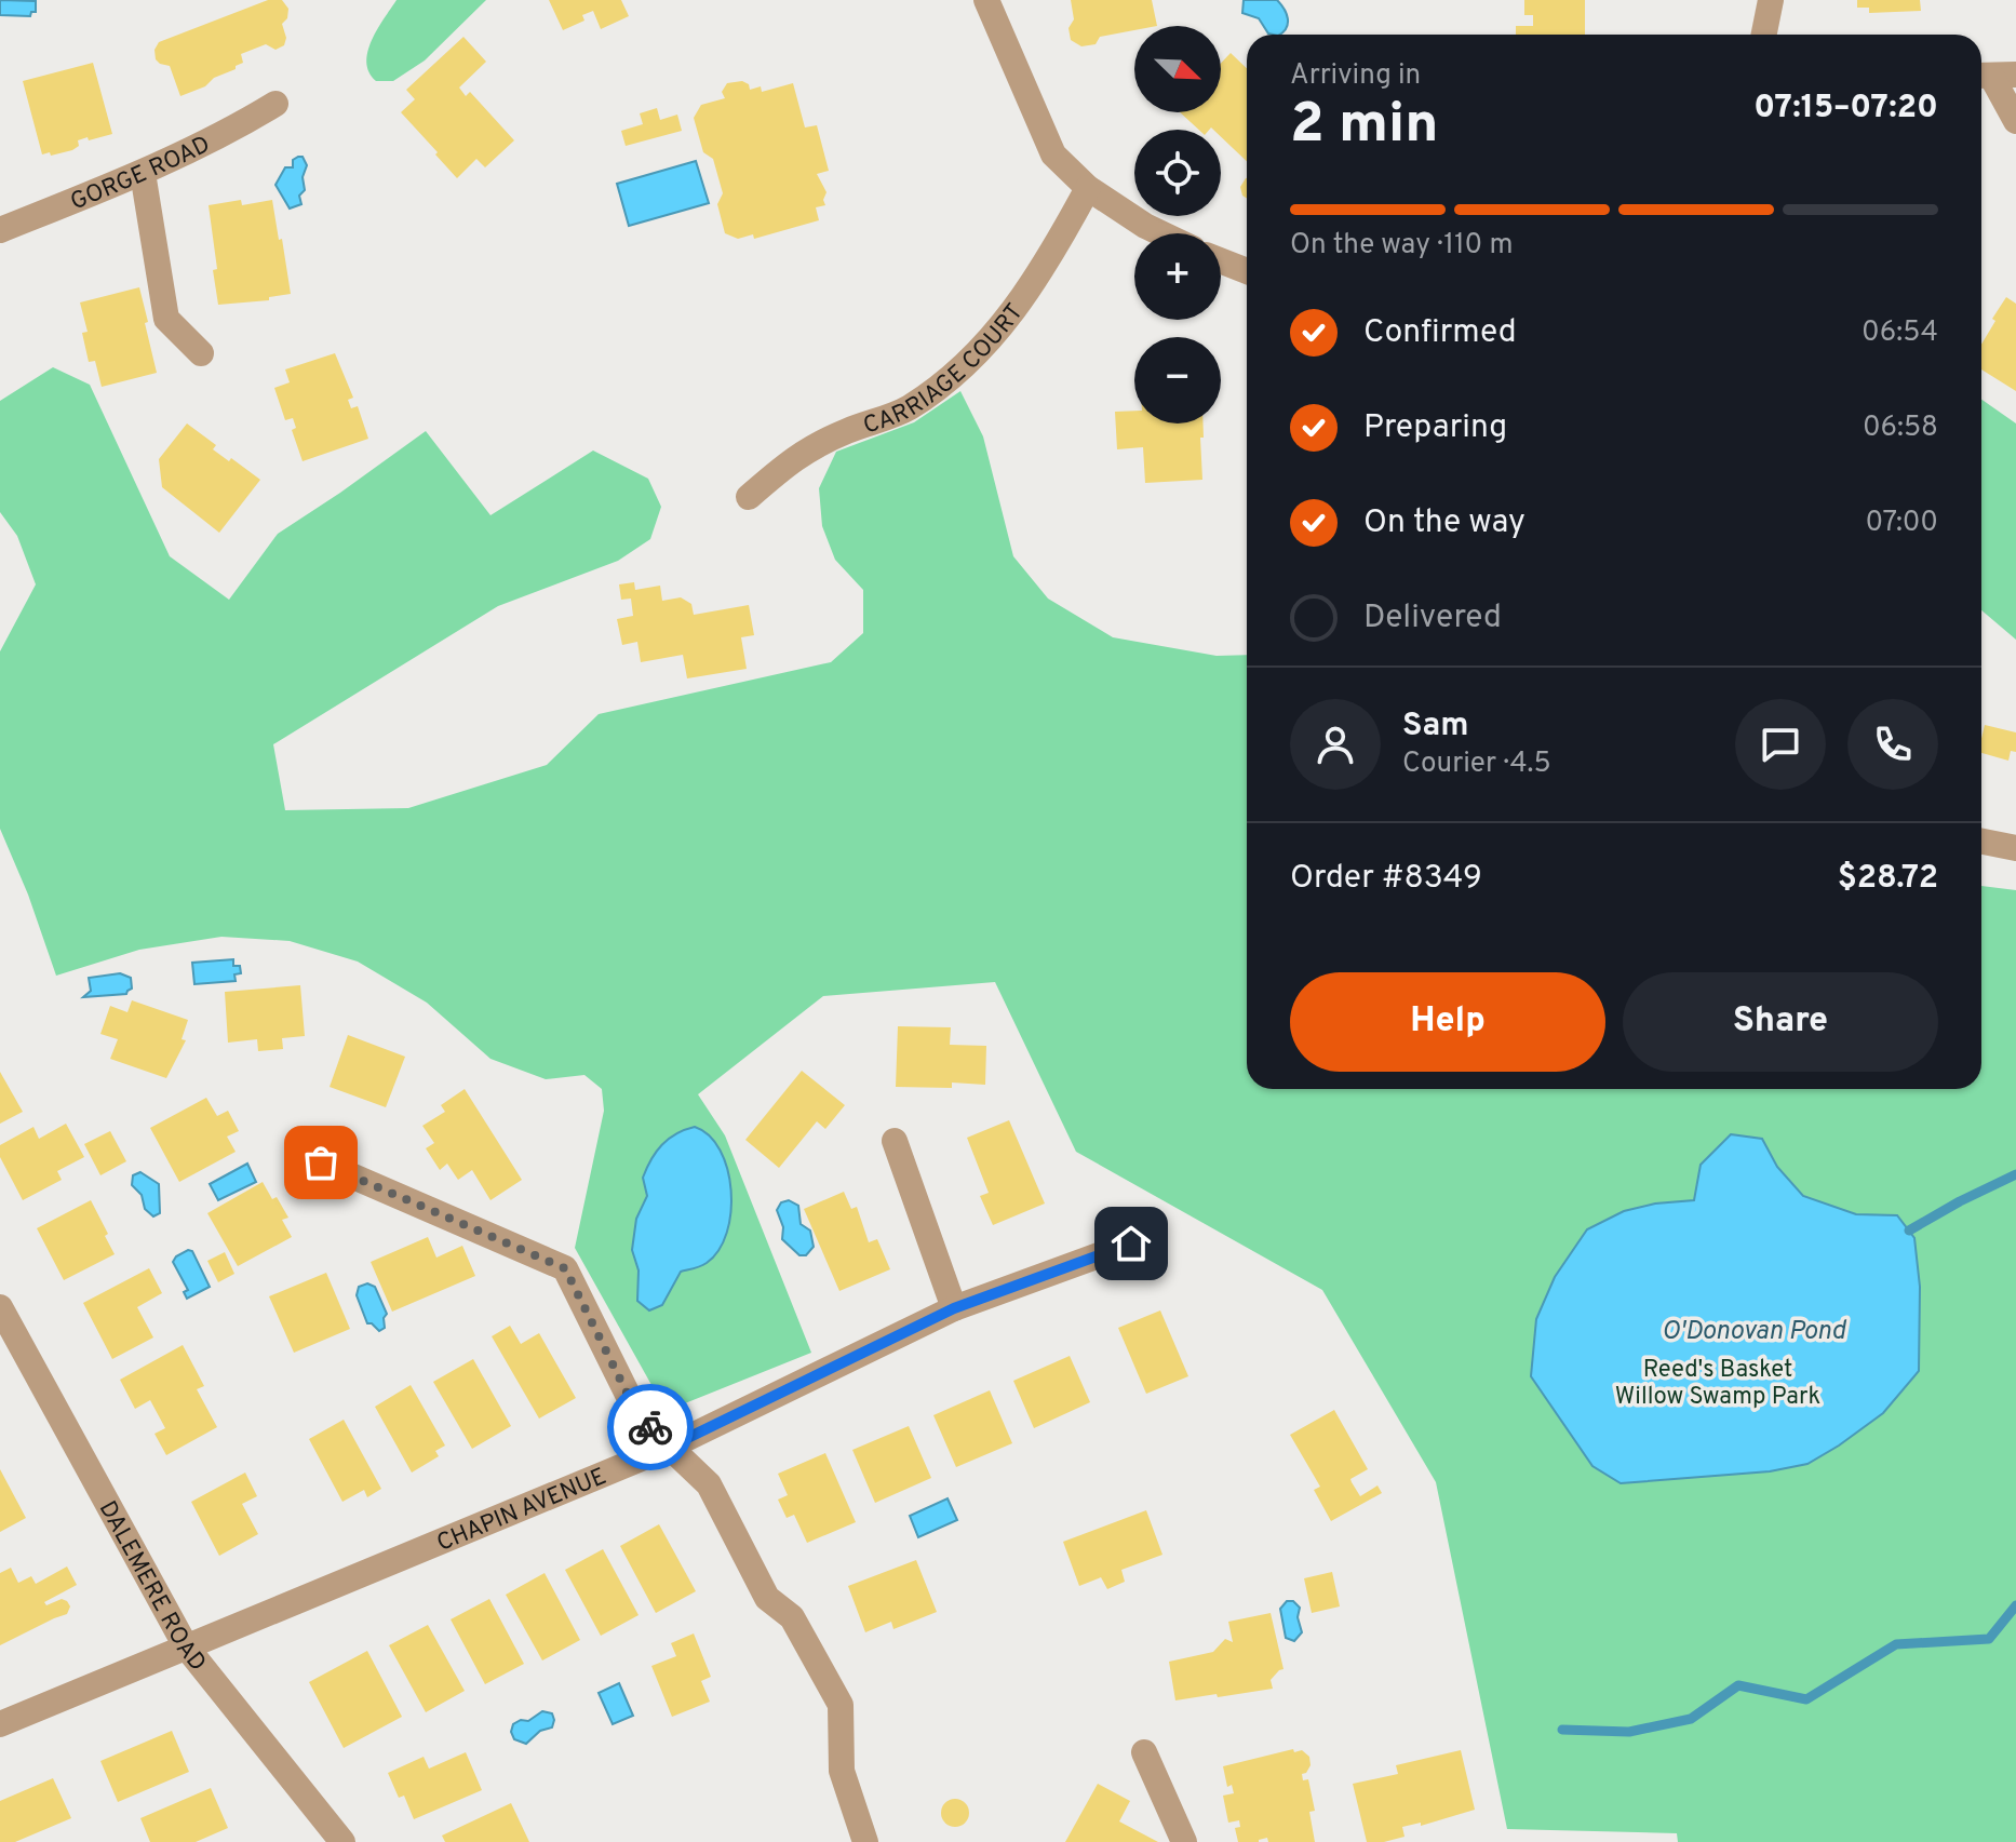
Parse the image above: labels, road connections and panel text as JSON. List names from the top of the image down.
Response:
{
  "streets": {
    "street": [
      "GORGE ROAD",
      "CARRIAGE COURT",
      "CHAPIN AVENUE",
      "DALEMERE ROAD"
    ]
  },
  "crossings": [
    ["CHAPIN AVENUE", "DALEMERE ROAD"]
  ],
  "water": ["O'Donovan Pond"],
  "parks": ["Reed's Basket Willow Swamp Park"],
  "north": "bottom right",
  "page": {
    "map_buttons": ["+", "−"],
    "heading": ["2 min", "Arriving in", "07:15–07:20"],
    "panel": [
      "Sam",
      "Courier · 4.5",
      "Order #8349",
      "$28.72"
    ],
    "bar": "On the way · 110 m",
    "list": [
      ["Confirmed", "06:54"],
      ["Preparing", "06:58"],
      ["On the way", "07:00"],
      "Delivered"
    ],
    "buttons": ["Help", "Share"]
  }
}
